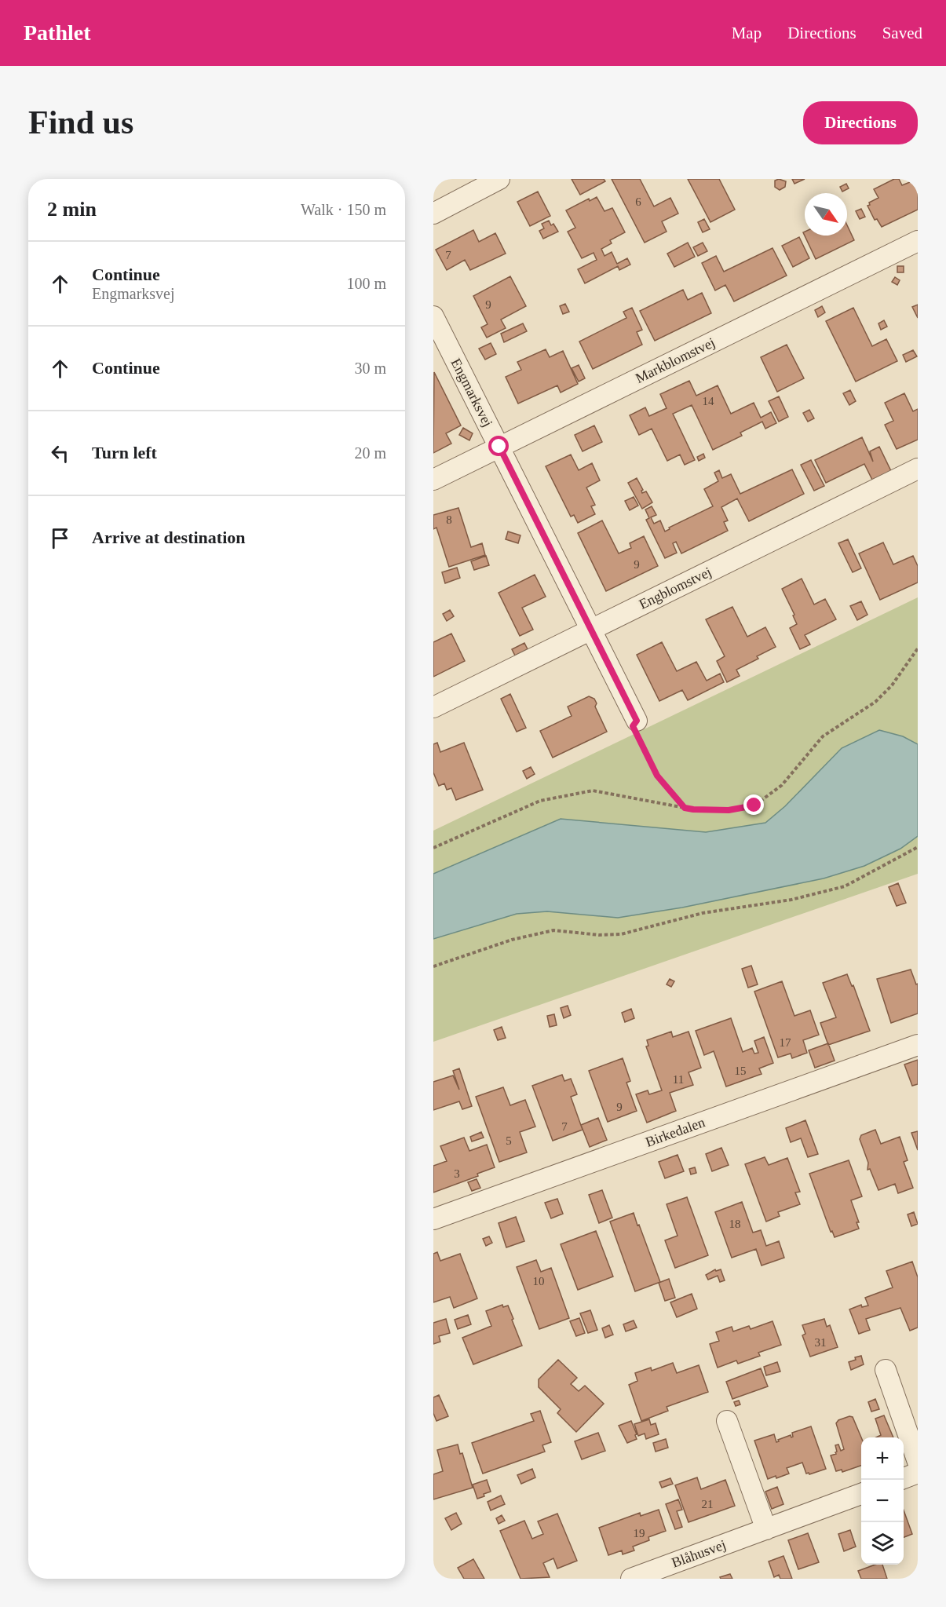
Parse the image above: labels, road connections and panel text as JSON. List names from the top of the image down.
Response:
{
  "streets": {
    "street": [
      "Markblomstvej",
      "Engmarksvej",
      "Engblomstvej",
      "Birkedalen",
      "Blåhusvej"
    ]
  },
  "crossings": [
    ["Markblomstvej", "Engmarksvej"],
    ["Engmarksvej", "Engblomstvej"]
  ],
  "house_numbers": [
    "6",
    "7",
    "9",
    "14",
    "8",
    "9",
    "17",
    "15",
    "11",
    "9",
    "7",
    "5",
    "3",
    "18",
    "10",
    "31",
    "21",
    "19"
  ],
  "north": "bottom right",
  "page": {
    "header": "Pathlet",
    "nav": ["Map", "Directions", "Saved"],
    "buttons": "Directions",
    "title": "Find us",
    "heading": ["2 min", "Walk · 150 m"],
    "list": [
      ["Continue", "Engmarksvej", "100 m"],
      ["Continue", "30 m"],
      ["Turn left", "20 m"],
      "Arrive at destination"
    ],
    "map_buttons": ["+", "−"]
  }
}
